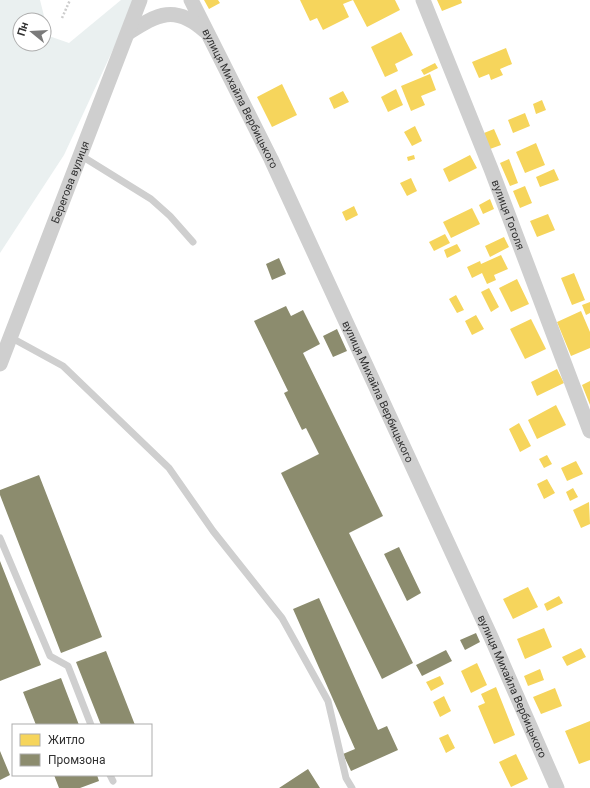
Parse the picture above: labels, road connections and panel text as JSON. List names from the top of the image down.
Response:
{
  "streets": {
    "street": ["вулиця Михайла Вербицького", "Берегова вулиця", "вулиця Гоголя"]
  },
  "legend": ["Житло", "Промзона"],
  "north": "left"
}
